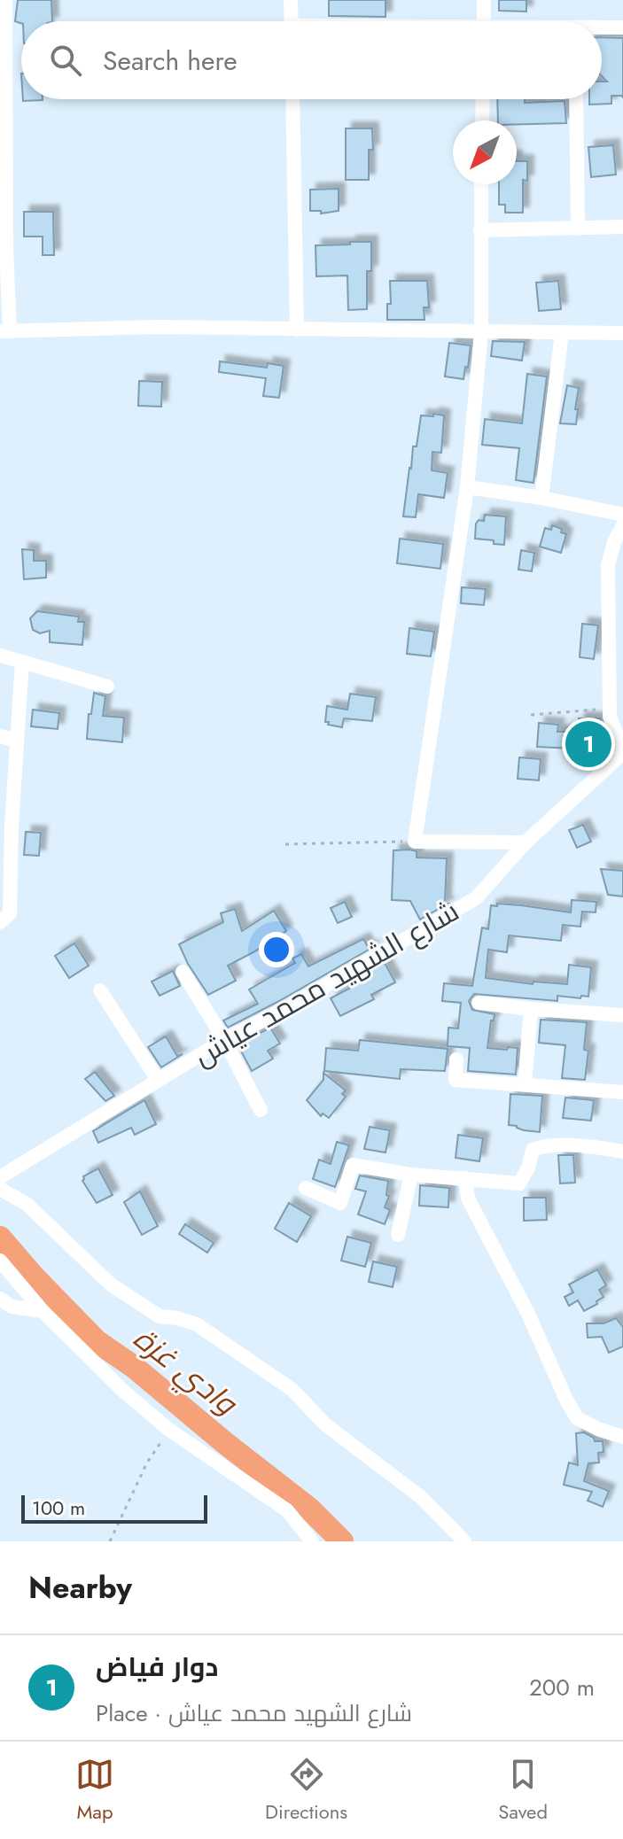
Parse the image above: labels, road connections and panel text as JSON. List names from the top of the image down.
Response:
{
  "streets": {
    "street": ["شارع الشهيد محمد عياش"]
  },
  "water": ["وادي غزة"],
  "scale_bar": "100 m",
  "north": "bottom left",
  "page": {
    "search": "Search here",
    "pins": "1",
    "scale": "100 m",
    "heading": "Nearby",
    "list": [
      {
        "mark": "1",
        "name": "دوار فياض",
        "note": "Place · شارع الشهيد محمد عياش",
        "value": "200 m"
      }
    ],
    "nav": ["Map", "Directions", "Saved"]
  }
}
